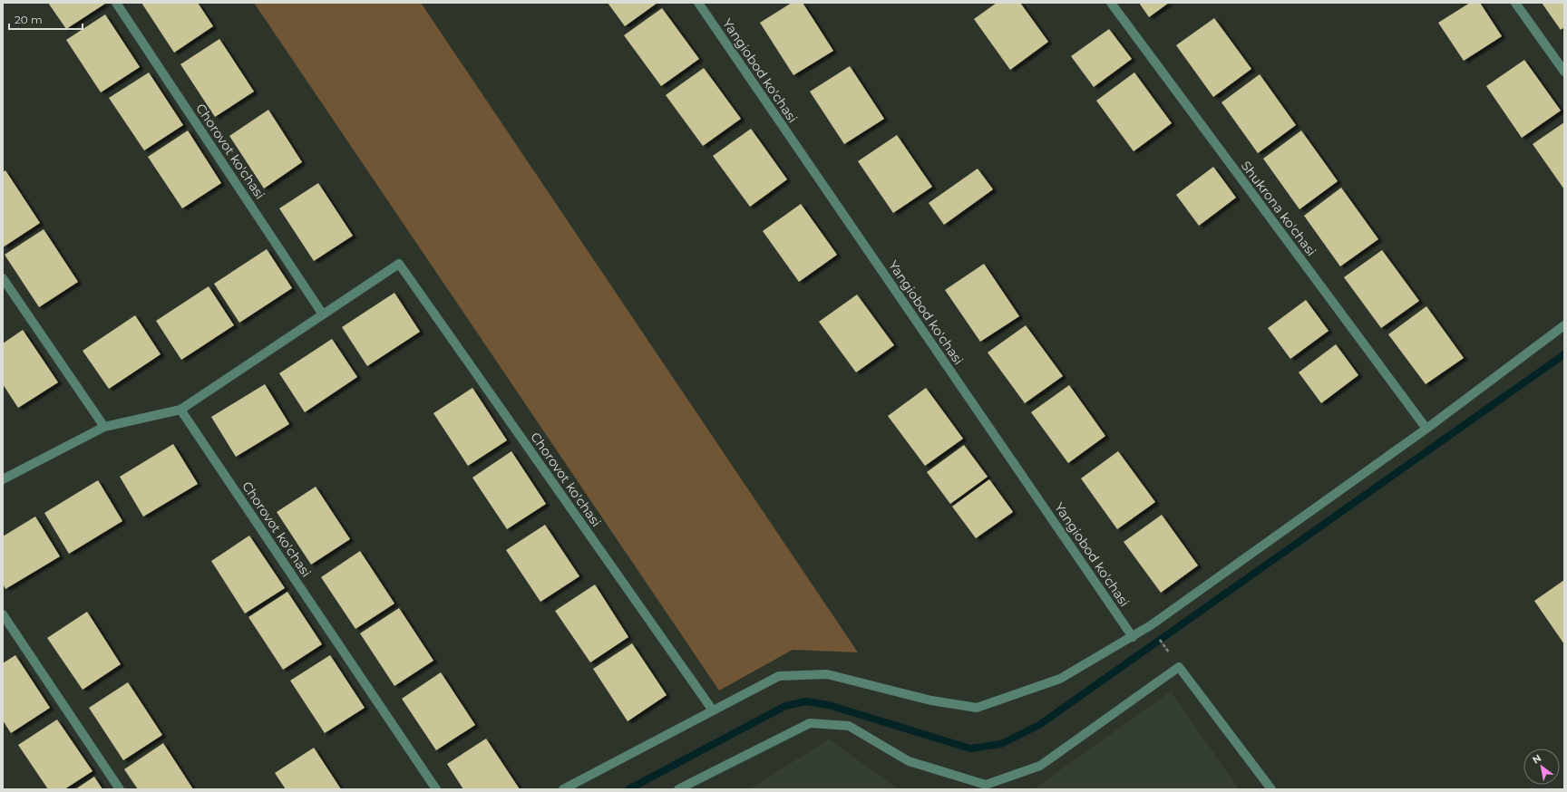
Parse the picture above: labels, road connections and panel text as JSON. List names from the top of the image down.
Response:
{
  "streets": {
    "street": ["Yangiobod ko'chasi", "Chorovot ko'chasi", "Shukrona ko'chasi"]
  },
  "scale_bar": "20 m",
  "north": "top left"
}
